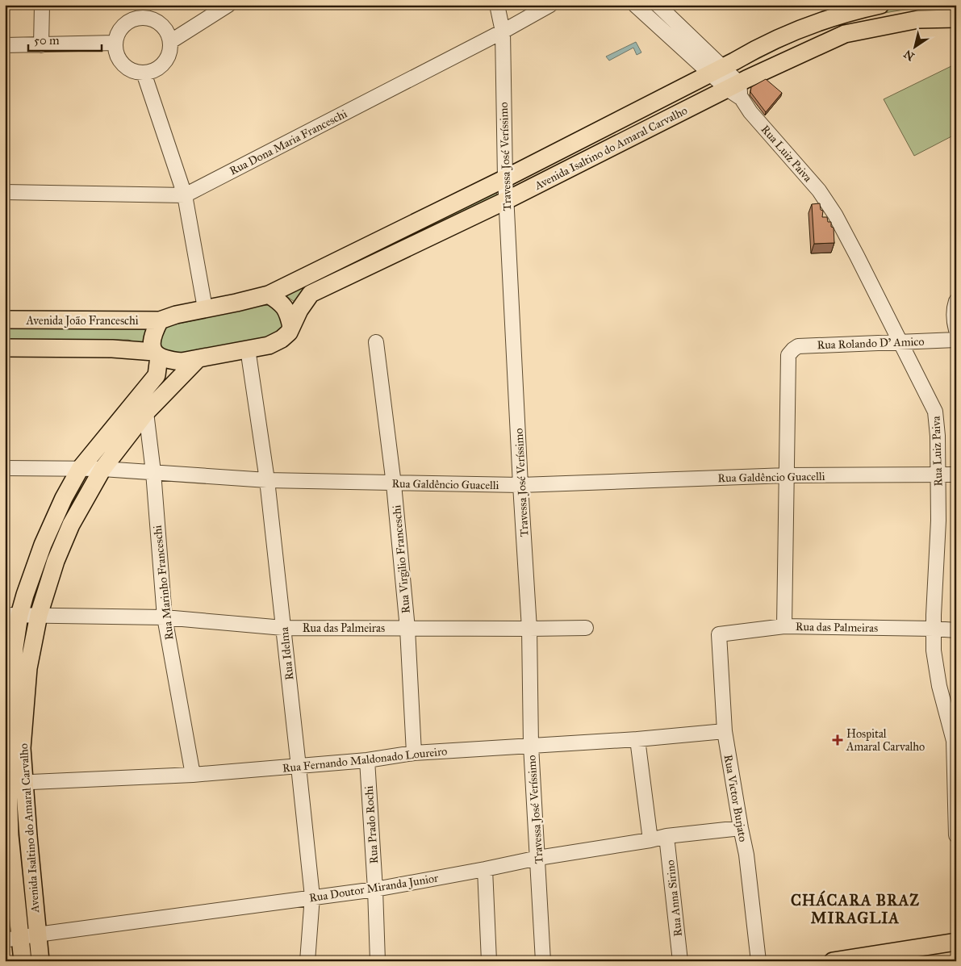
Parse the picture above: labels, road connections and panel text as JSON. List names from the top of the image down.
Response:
{
  "streets": {
    "main road": ["Avenida Isaltino do Amaral Carvalho", "Avenida João Franceschi"],
    "street": [
      "Rua Dona Maria Franceschi",
      "Rua Luiz Paiva",
      "Travessa José Veríssimo",
      "Rua Rolando D' Amico",
      "Rua Galdêncio Guacelli",
      "Rua Virgilio Franceschi",
      "Rua Marinho Franceschi",
      "Rua das Palmeiras",
      "Rua Idelma",
      "Rua Fernando Maldonado Loureiro",
      "Rua Victor Burjato",
      "Rua Prado Rochi",
      "Rua Doutor Miranda Junior",
      "Rua Anna Sirino"
    ]
  },
  "crossings": [
    ["Rua Dona Maria Franceschi", "Travessa José Veríssimo"],
    ["Avenida Isaltino do Amaral Carvalho", "Rua Luiz Paiva"],
    ["Avenida Isaltino do Amaral Carvalho", "Travessa José Veríssimo"],
    ["Avenida Isaltino do Amaral Carvalho", "Avenida João Franceschi"],
    ["Avenida Isaltino do Amaral Carvalho", "Rua Galdêncio Guacelli"],
    ["Avenida Isaltino do Amaral Carvalho", "Rua Marinho Franceschi"],
    ["Avenida Isaltino do Amaral Carvalho", "Rua das Palmeiras"],
    ["Avenida Isaltino do Amaral Carvalho", "Rua Idelma"],
    ["Avenida Isaltino do Amaral Carvalho", "Rua Fernando Maldonado Loureiro"],
    ["Avenida Isaltino do Amaral Carvalho", "Rua Doutor Miranda Junior"],
    ["Rua Luiz Paiva", "Rua Rolando D' Amico"],
    ["Rua Luiz Paiva", "Rua Galdêncio Guacelli"],
    ["Rua Luiz Paiva", "Rua das Palmeiras"],
    ["Travessa José Veríssimo", "Rua Galdêncio Guacelli"],
    ["Travessa José Veríssimo", "Rua das Palmeiras"],
    ["Travessa José Veríssimo", "Rua Fernando Maldonado Loureiro"],
    ["Travessa José Veríssimo", "Rua Doutor Miranda Junior"],
    ["Rua Rolando D' Amico", "Rua Galdêncio Guacelli"],
    ["Rua Galdêncio Guacelli", "Rua Virgilio Franceschi"],
    ["Rua Galdêncio Guacelli", "Rua Marinho Franceschi"],
    ["Rua Galdêncio Guacelli", "Rua Idelma"],
    ["Rua Virgilio Franceschi", "Rua das Palmeiras"],
    ["Rua Virgilio Franceschi", "Rua Fernando Maldonado Loureiro"],
    ["Rua Marinho Franceschi", "Rua das Palmeiras"],
    ["Rua Marinho Franceschi", "Rua Fernando Maldonado Loureiro"],
    ["Rua das Palmeiras", "Rua Idelma"],
    ["Rua das Palmeiras", "Rua Victor Burjato"],
    ["Rua Idelma", "Rua Fernando Maldonado Loureiro"],
    ["Rua Idelma", "Rua Doutor Miranda Junior"],
    ["Rua Fernando Maldonado Loureiro", "Rua Victor Burjato"],
    ["Rua Fernando Maldonado Loureiro", "Rua Prado Rochi"],
    ["Rua Victor Burjato", "Rua Doutor Miranda Junior"],
    ["Rua Prado Rochi", "Rua Doutor Miranda Junior"],
    ["Rua Doutor Miranda Junior", "Rua Anna Sirino"]
  ],
  "districts": ["CHÁCARA BRAZ MIRAGLIA"],
  "places": {
    "health": ["Hospital Amaral Carvalho"]
  },
  "scale_bar": "50 m",
  "north": "bottom left"
}
